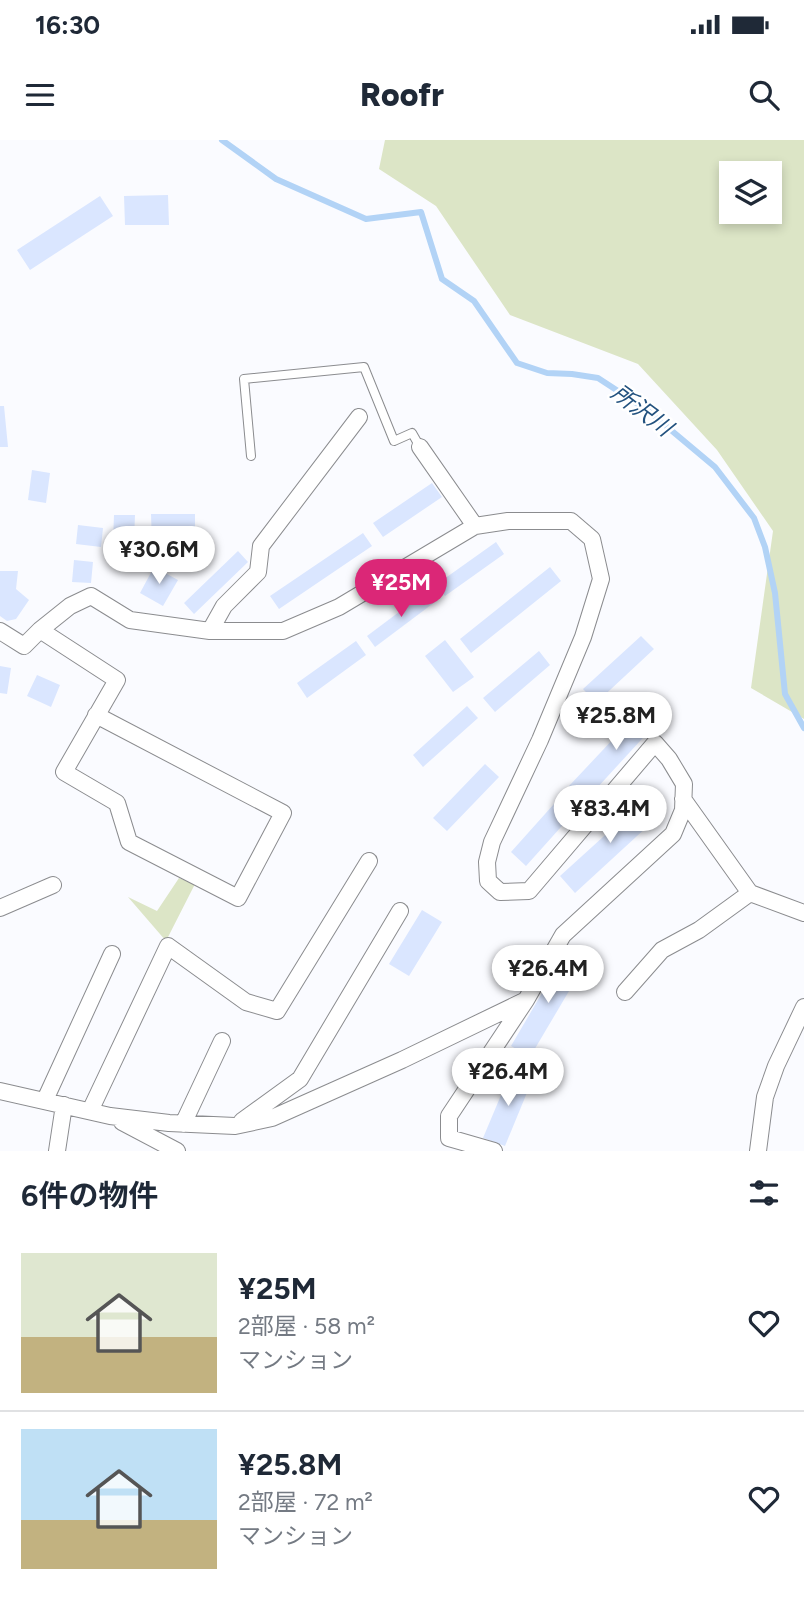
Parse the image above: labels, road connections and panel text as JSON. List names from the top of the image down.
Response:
{
  "water": ["所沢川"],
  "page": {
    "status": "16:30",
    "header": "Roofr",
    "price": [
      "¥30.6M",
      "¥25M",
      "¥25.8M",
      "¥83.4M",
      "¥26.4M",
      "¥26.4M"
    ],
    "heading": "6件の物件",
    "list": [
      {
        "name": "¥25M",
        "note": "2部屋 · 58 m² · マンション"
      },
      {
        "name": "¥25.8M",
        "note": "2部屋 · 72 m² · マンション"
      }
    ]
  }
}
